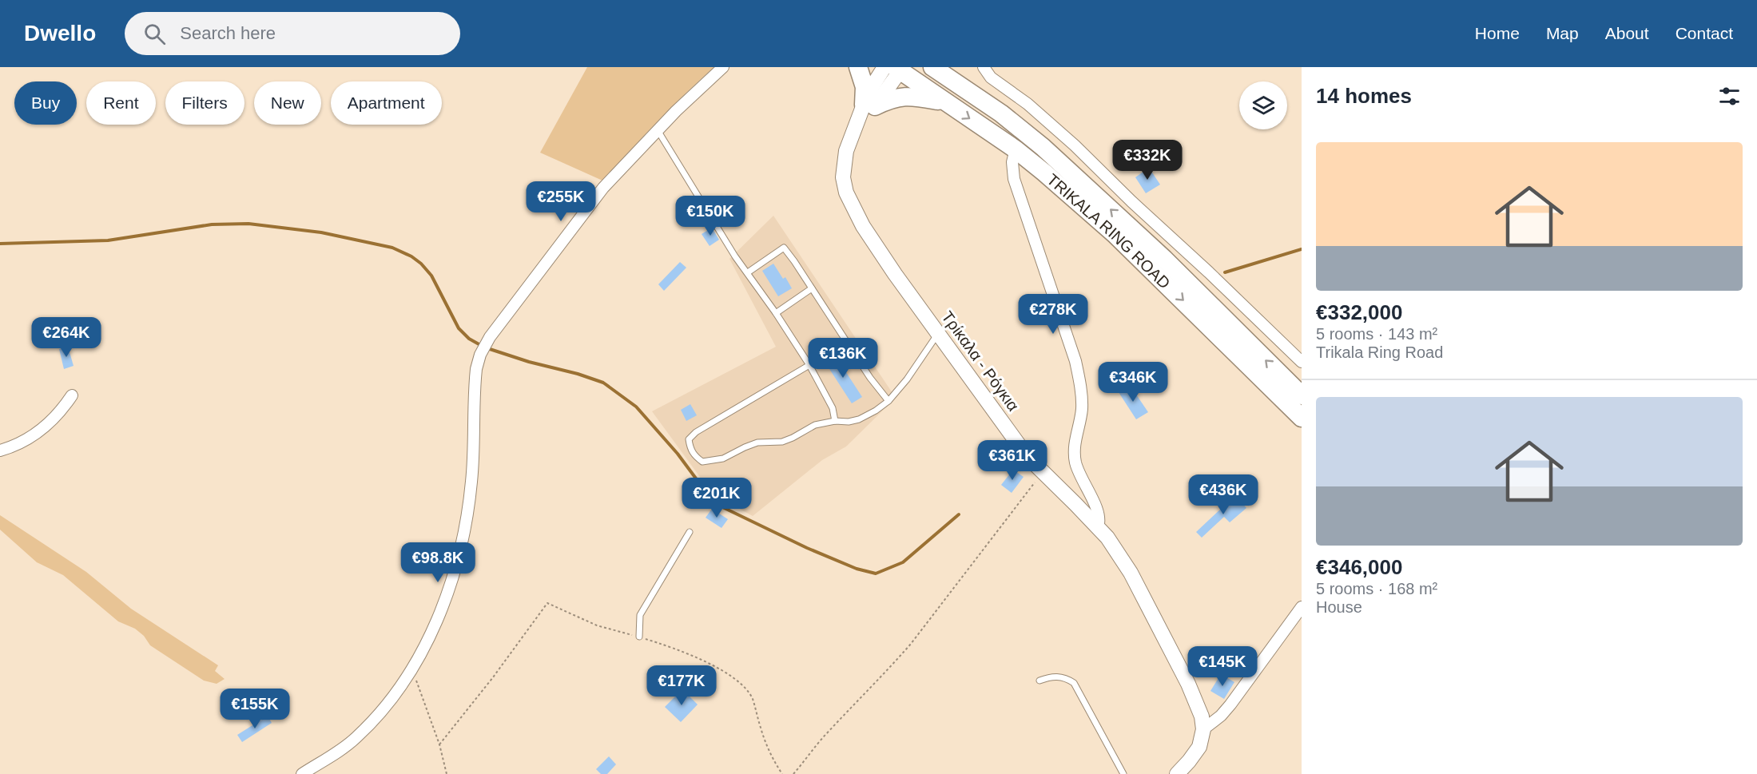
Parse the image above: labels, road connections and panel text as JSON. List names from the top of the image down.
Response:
{
  "streets": {
    "main road": ["TRIKALA RING ROAD"],
    "street": ["Τρίκαλα - Ρόγκια"]
  },
  "crossings": [
    ["TRIKALA RING ROAD", "Τρίκαλα - Ρόγκια"]
  ],
  "page": {
    "header": "Dwello",
    "search": "Search here",
    "nav": [
      "Home",
      "Map",
      "About",
      "Contact"
    ],
    "heading": "14 homes",
    "chip": [
      "Buy",
      "Rent",
      "Filters",
      "New",
      "Apartment"
    ],
    "list": [
      {
        "name": "€332,000",
        "note": "5 rooms · 143 m² · Trikala Ring Road"
      },
      {
        "name": "€346,000",
        "note": "5 rooms · 168 m² · House"
      }
    ],
    "price": [
      "€332K",
      "€255K",
      "€150K",
      "€278K",
      "€264K",
      "€136K",
      "€346K",
      "€361K",
      "€436K",
      "€201K",
      "€98.8K",
      "€145K",
      "€177K",
      "€155K"
    ]
  }
}
